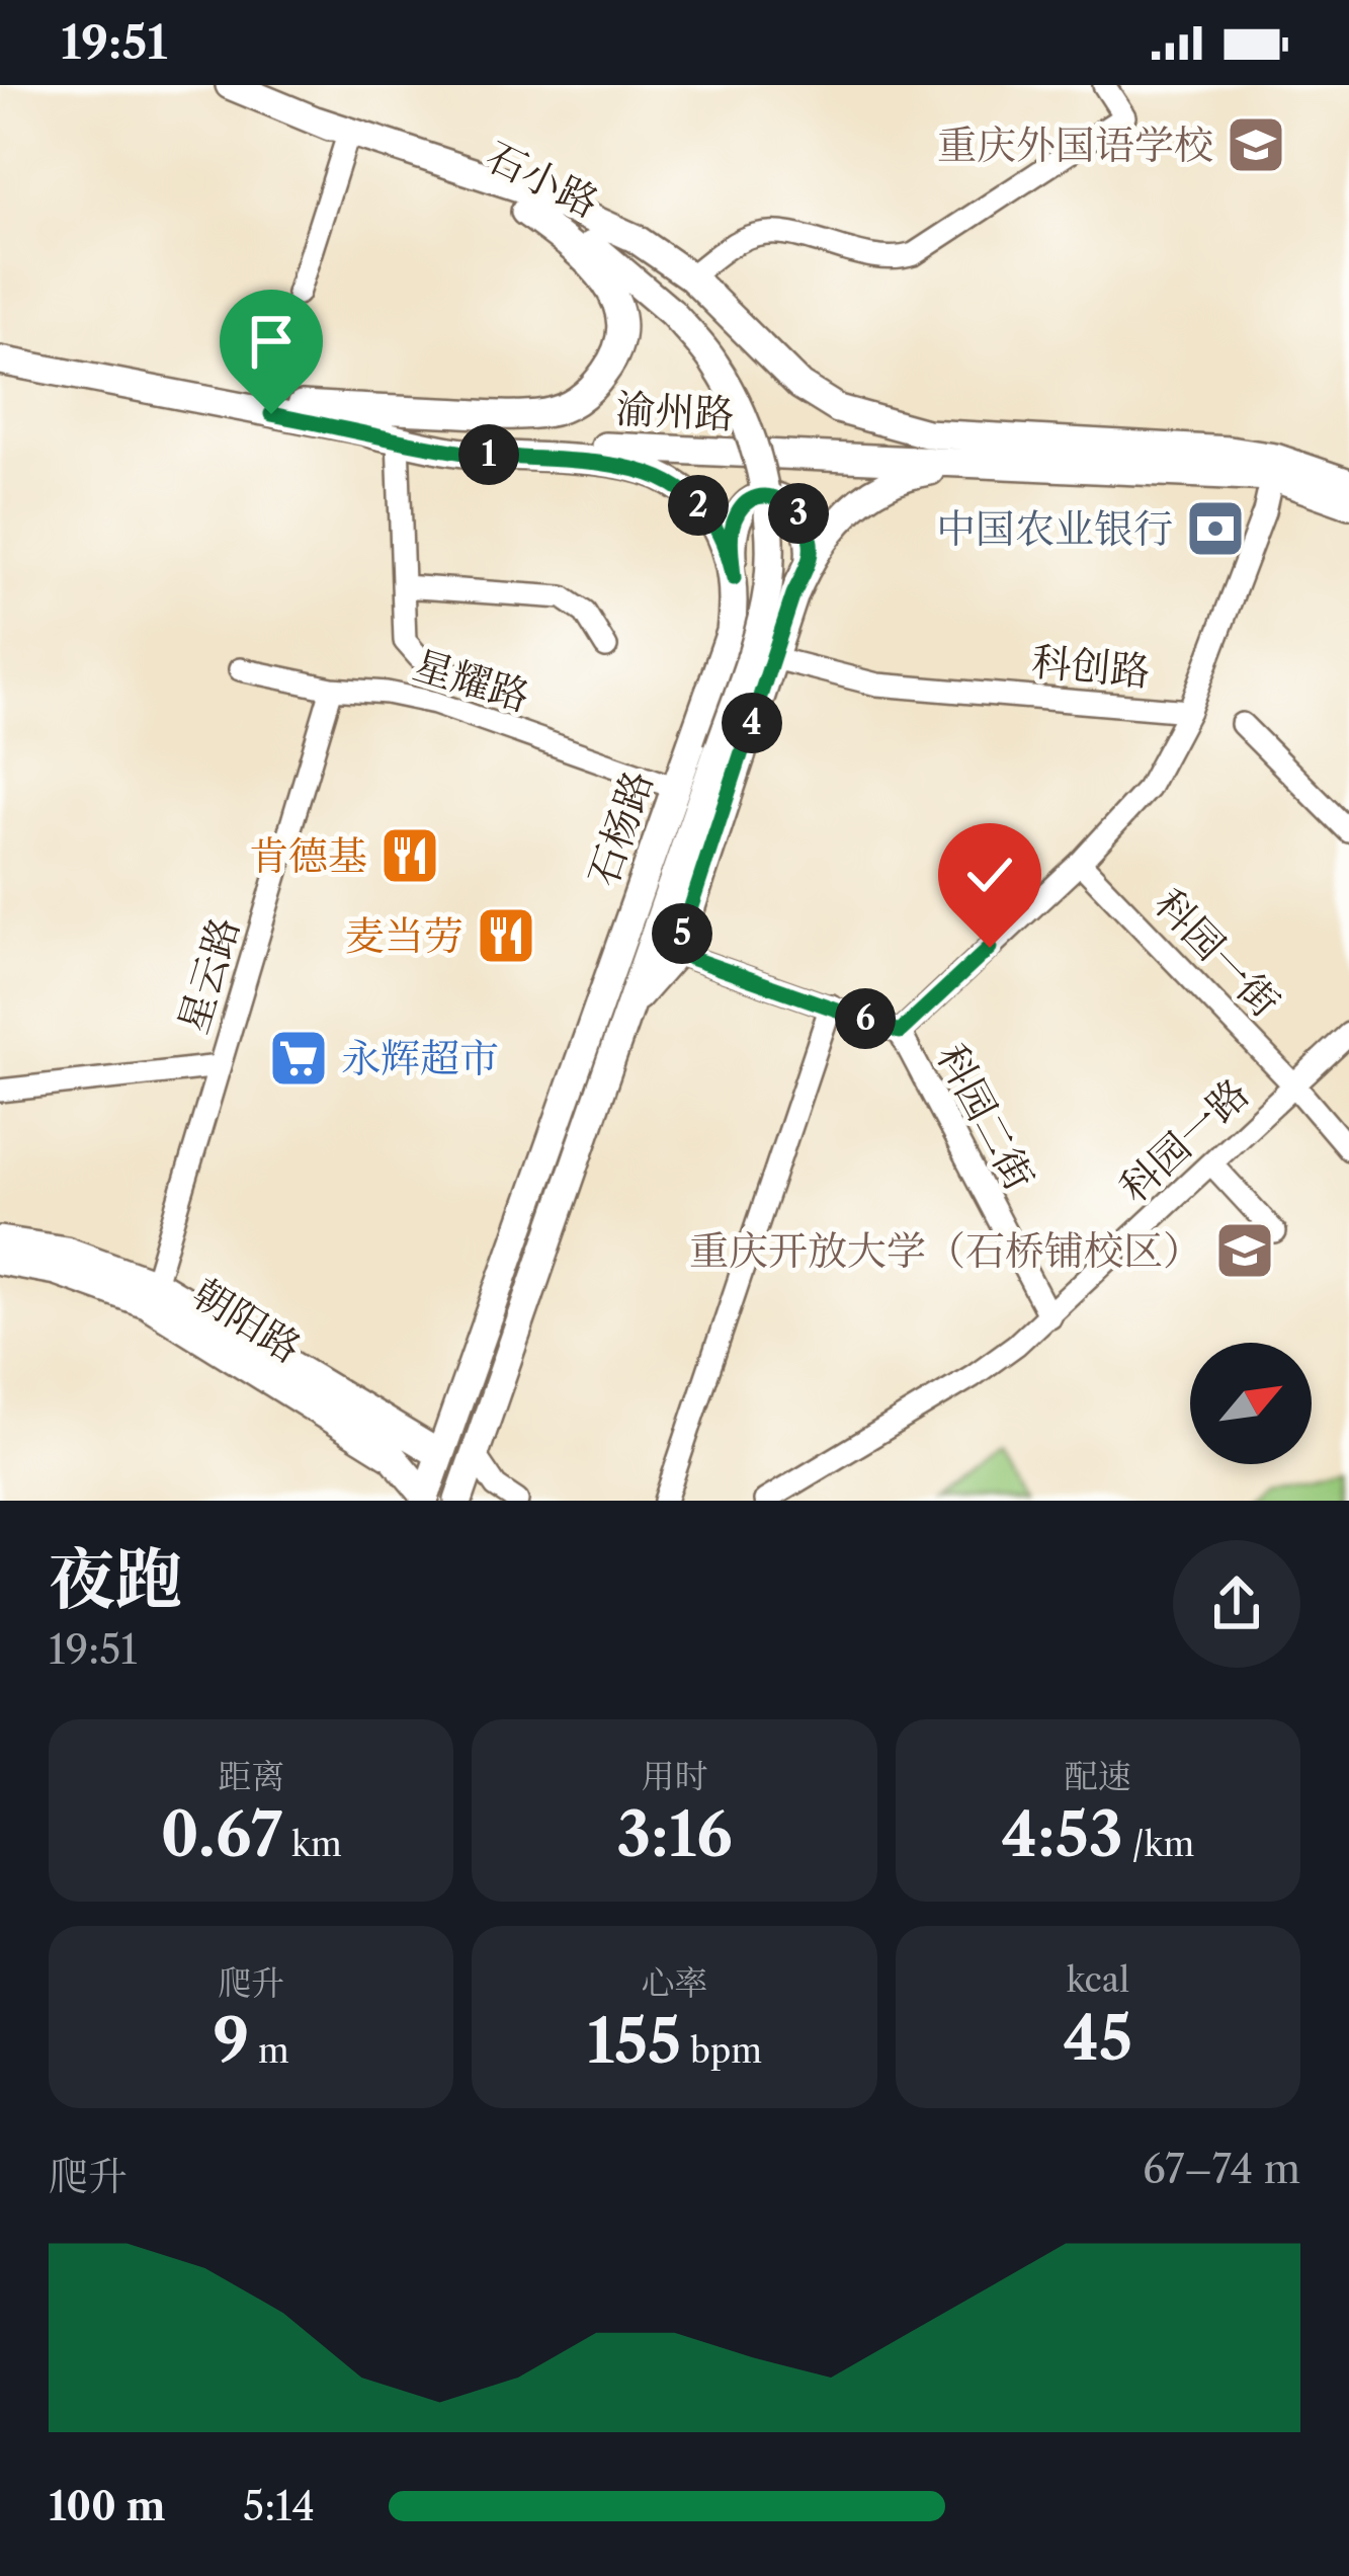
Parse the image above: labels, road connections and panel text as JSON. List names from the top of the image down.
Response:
{
  "streets": {
    "main road": [
      "石小路",
      "渝州路",
      "石杨路",
      "朝阳路"
    ],
    "street": [
      "科创路",
      "星耀路",
      "科园一街",
      "星云路",
      "科园二街",
      "科园一路"
    ]
  },
  "crossings": [
    ["石小路", "渝州路"],
    ["石小路", "石杨路"],
    ["渝州路", "石杨路"],
    ["科创路", "科园一街"],
    ["科创路", "科园二街"],
    ["星耀路", "石杨路"],
    ["星耀路", "星云路"],
    ["石杨路", "朝阳路"],
    ["科园一街", "科园一路"],
    ["星云路", "朝阳路"],
    ["科园二街", "科园一路"]
  ],
  "places": {
    "school or university": ["重庆外国语学校", "重庆开放大学（石桥铺校区）"],
    "bank": ["中国农业银行"],
    "restaurant": ["肯德基", "麦当劳"],
    "supermarket": ["永辉超市"]
  },
  "north": "top right",
  "page": {
    "status": "19:51",
    "pins": [
      "1",
      "2",
      "3",
      "4",
      "5",
      "6"
    ],
    "heading": ["夜跑", "19:51"],
    "stats": [
      ["距离", "0.67 km"],
      ["用时", "3:16"],
      ["配速", "4:53 /km"],
      ["爬升", "9 m"],
      ["心率", "155 bpm"],
      ["kcal", "45"]
    ],
    "chart": ["爬升", "67–74 m"],
    "list": [
      {
        "name": "100 m",
        "note": "5:14"
      }
    ]
  }
}
